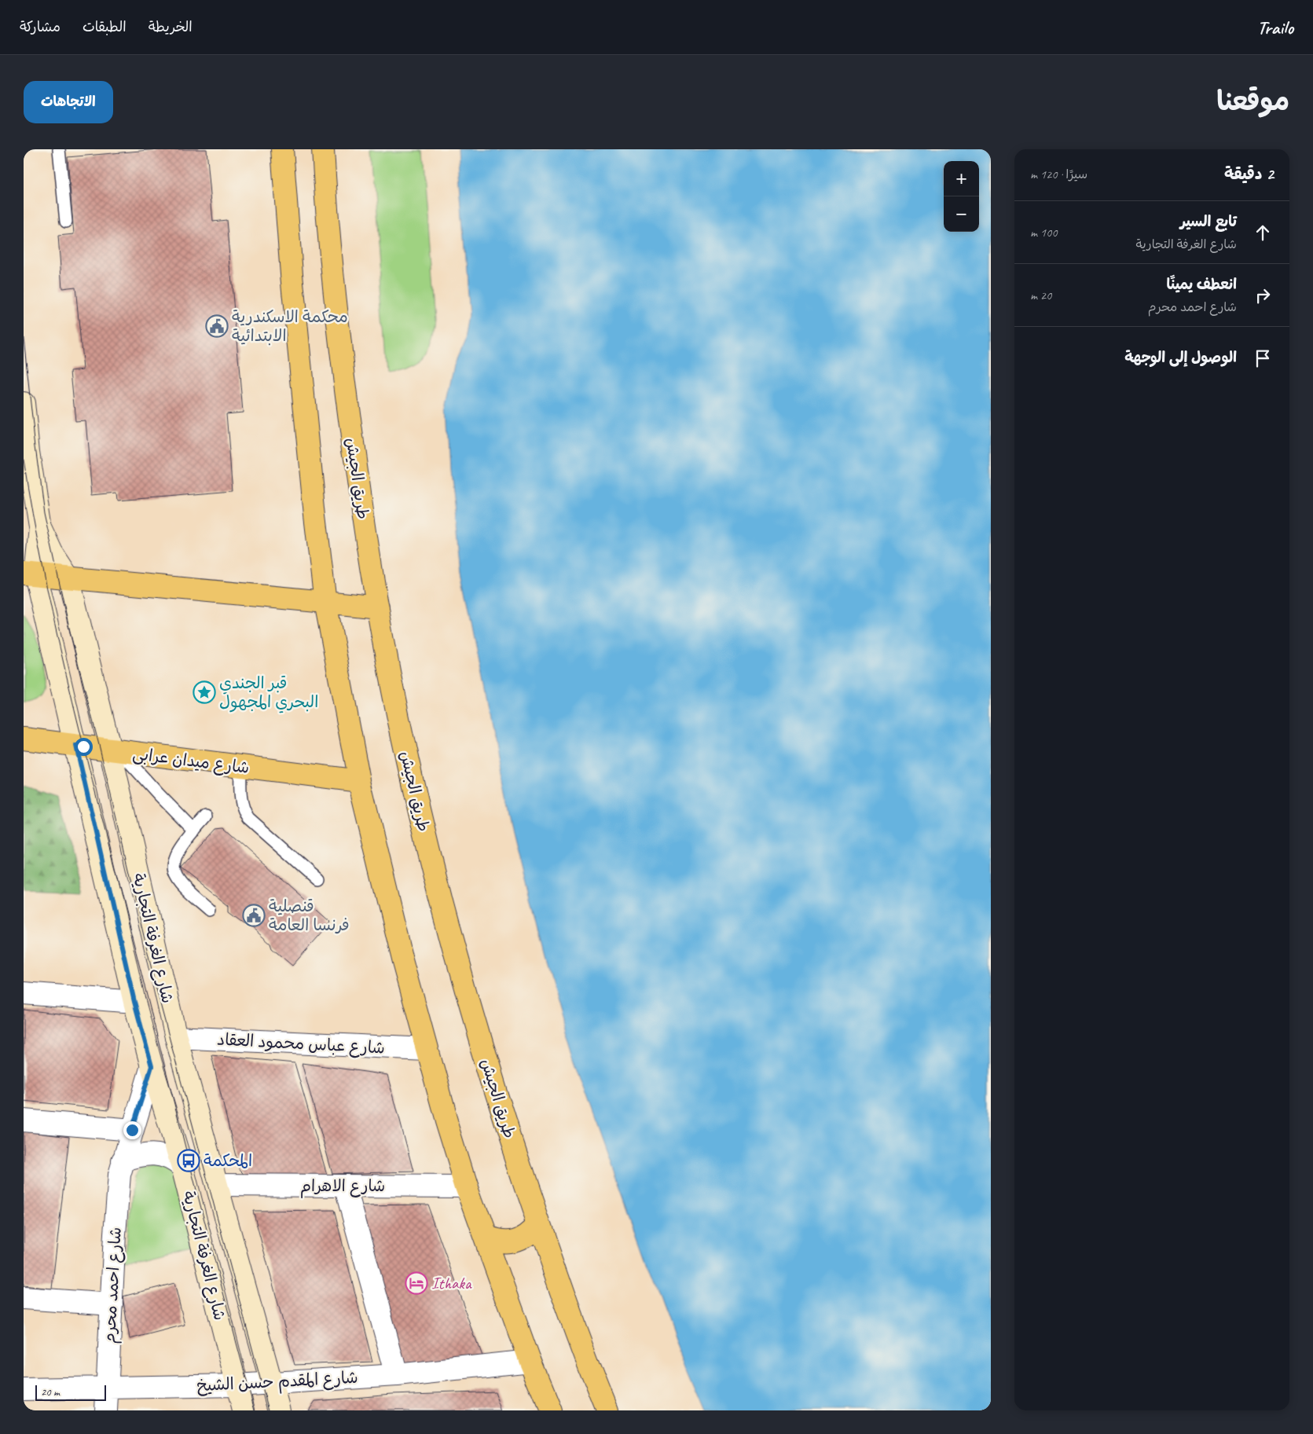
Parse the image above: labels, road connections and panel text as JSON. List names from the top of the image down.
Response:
{
  "streets": {
    "main road": ["طريق الجيش", "شارع ميدان عرابى", "شارع الغرفة التجارية"],
    "street": [
      "شارع عباس محمود العقاد",
      "شارع الاهرام",
      "شارع احمد محرم",
      "شارع المقدم حسن الشيخ"
    ]
  },
  "crossings": [
    ["شارع ميدان عرابى", "شارع الغرفة التجارية"],
    ["شارع الغرفة التجارية", "شارع عباس محمود العقاد"],
    ["شارع الغرفة التجارية", "شارع الاهرام"],
    ["شارع الغرفة التجارية", "شارع احمد محرم"],
    ["شارع الغرفة التجارية", "شارع المقدم حسن الشيخ"],
    ["شارع احمد محرم", "شارع المقدم حسن الشيخ"]
  ],
  "places": {
    "public building": ["محكمة الاسكندرية الابتدائية", "قنصلية فرنسا العامة"],
    "place": ["قبر الجندي البحري المجهول"],
    "bus stop": ["المحكمة"],
    "hotel": ["Ithaka"]
  },
  "scale_bar": "20 m",
  "page": {
    "header": "Trailo",
    "nav": ["الخريطة", "الطبقات", "مشاركة"],
    "title": "موقعنا",
    "buttons": "الاتجاهات",
    "heading": ["2 دقيقة", "سيرًا · 120 m"],
    "map_buttons": ["+", "−"],
    "list": [
      ["تابع السير", "شارع الغرفة التجارية", "100 m"],
      ["انعطف يمينًا", "شارع احمد محرم", "20 m"],
      "الوصول إلى الوجهة"
    ],
    "scale": "20 m"
  }
}
